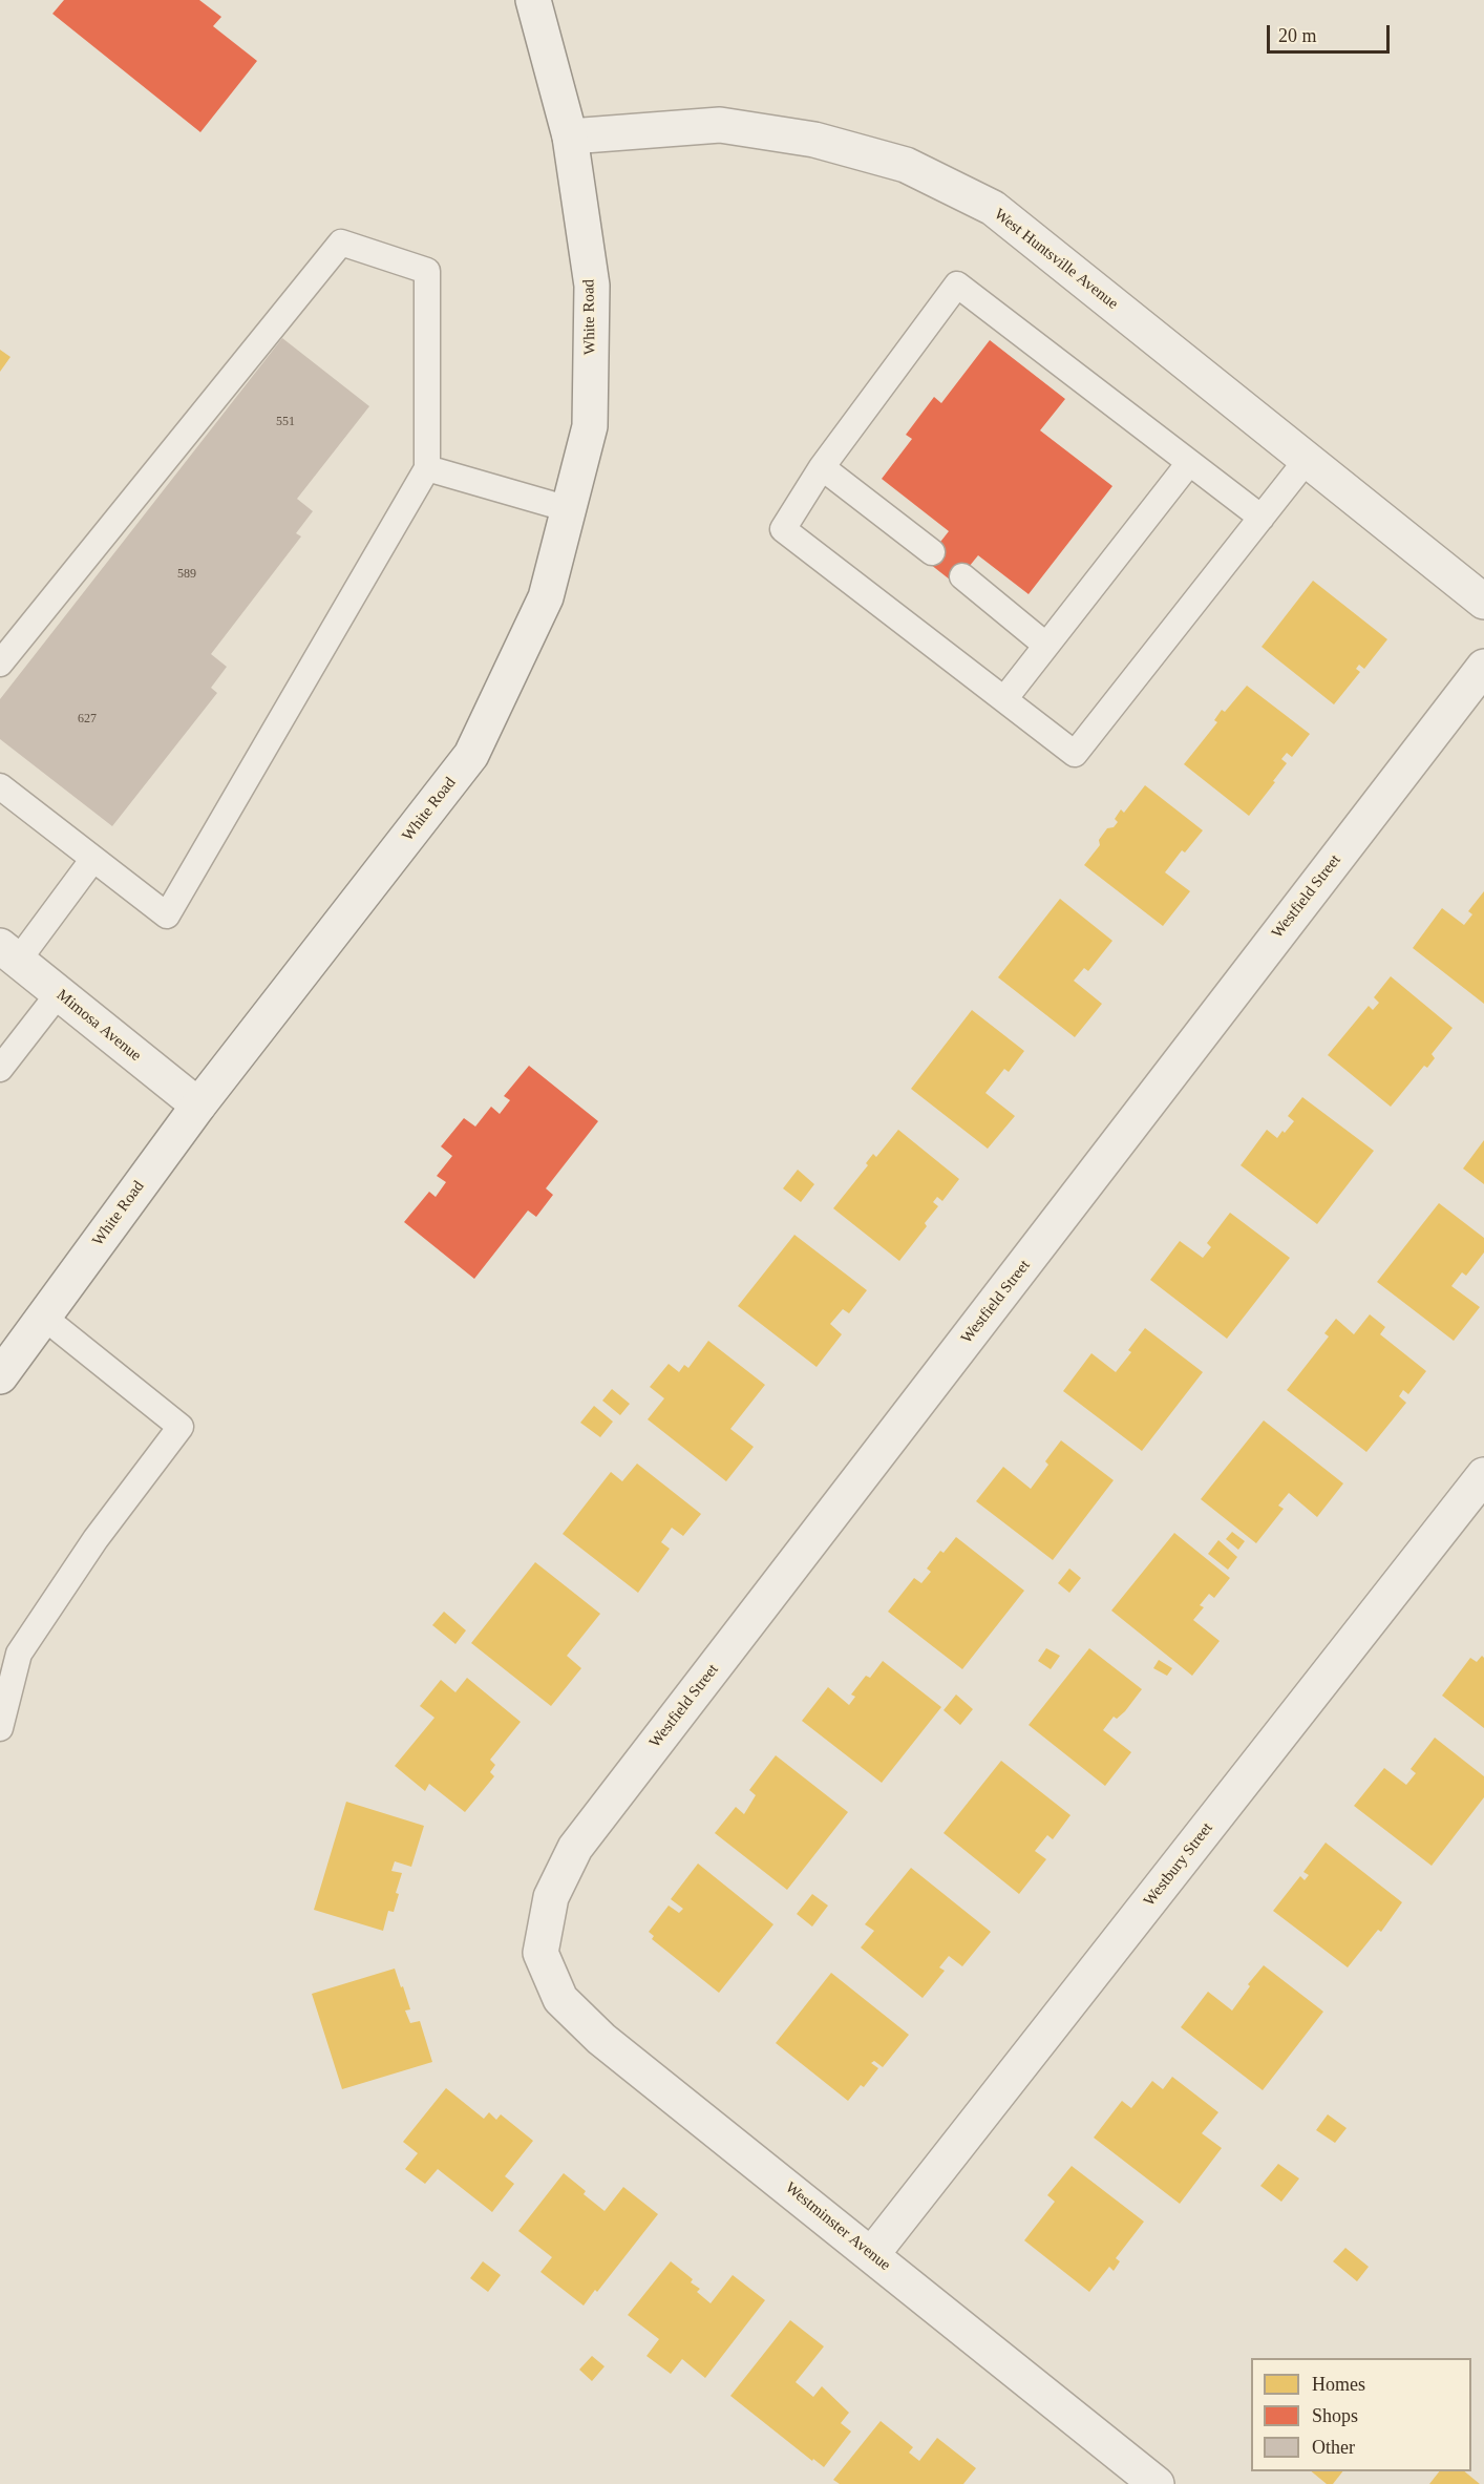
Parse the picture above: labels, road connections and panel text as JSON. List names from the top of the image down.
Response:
{
  "streets": {
    "street": [
      "West Huntsville Avenue",
      "White Road",
      "Westfield Street",
      "Mimosa Avenue",
      "Westbury Street",
      "Westminster Avenue"
    ]
  },
  "crossings": [
    ["West Huntsville Avenue", "White Road"],
    ["White Road", "Mimosa Avenue"],
    ["Westfield Street", "Westminster Avenue"],
    ["Westbury Street", "Westminster Avenue"]
  ],
  "house_numbers": ["551", "589", "627"],
  "legend": ["Homes", "Shops", "Other"],
  "scale_bar": "20 m"
}
